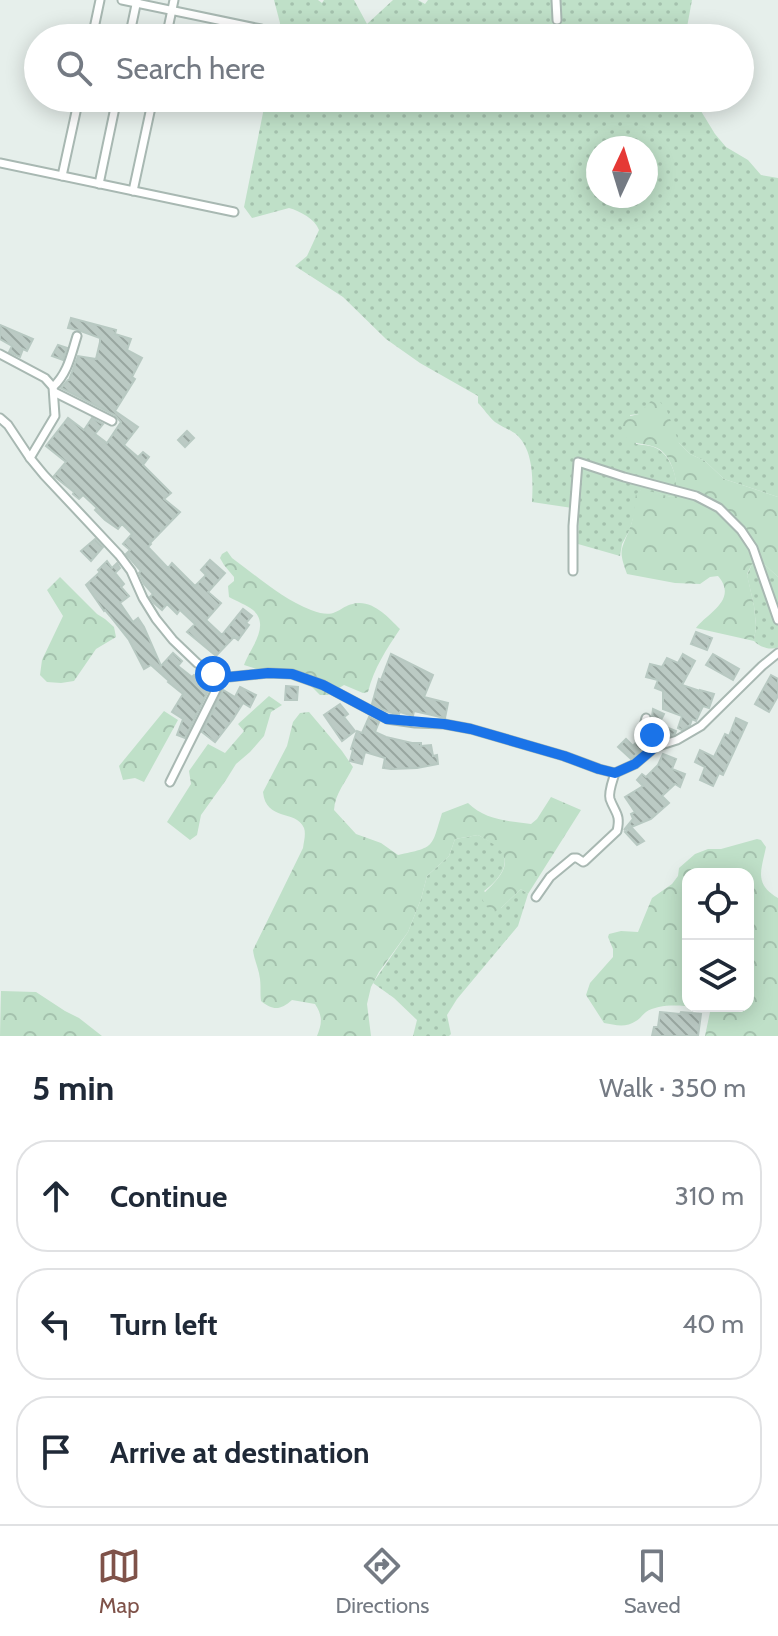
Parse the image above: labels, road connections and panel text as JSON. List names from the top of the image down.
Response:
{
  "north": "top",
  "page": {
    "search": "Search here",
    "heading": ["5 min", "Walk · 350 m"],
    "list": [
      ["Continue", "310 m"],
      ["Turn left", "40 m"],
      "Arrive at destination"
    ],
    "nav": ["Map", "Directions", "Saved"]
  }
}
